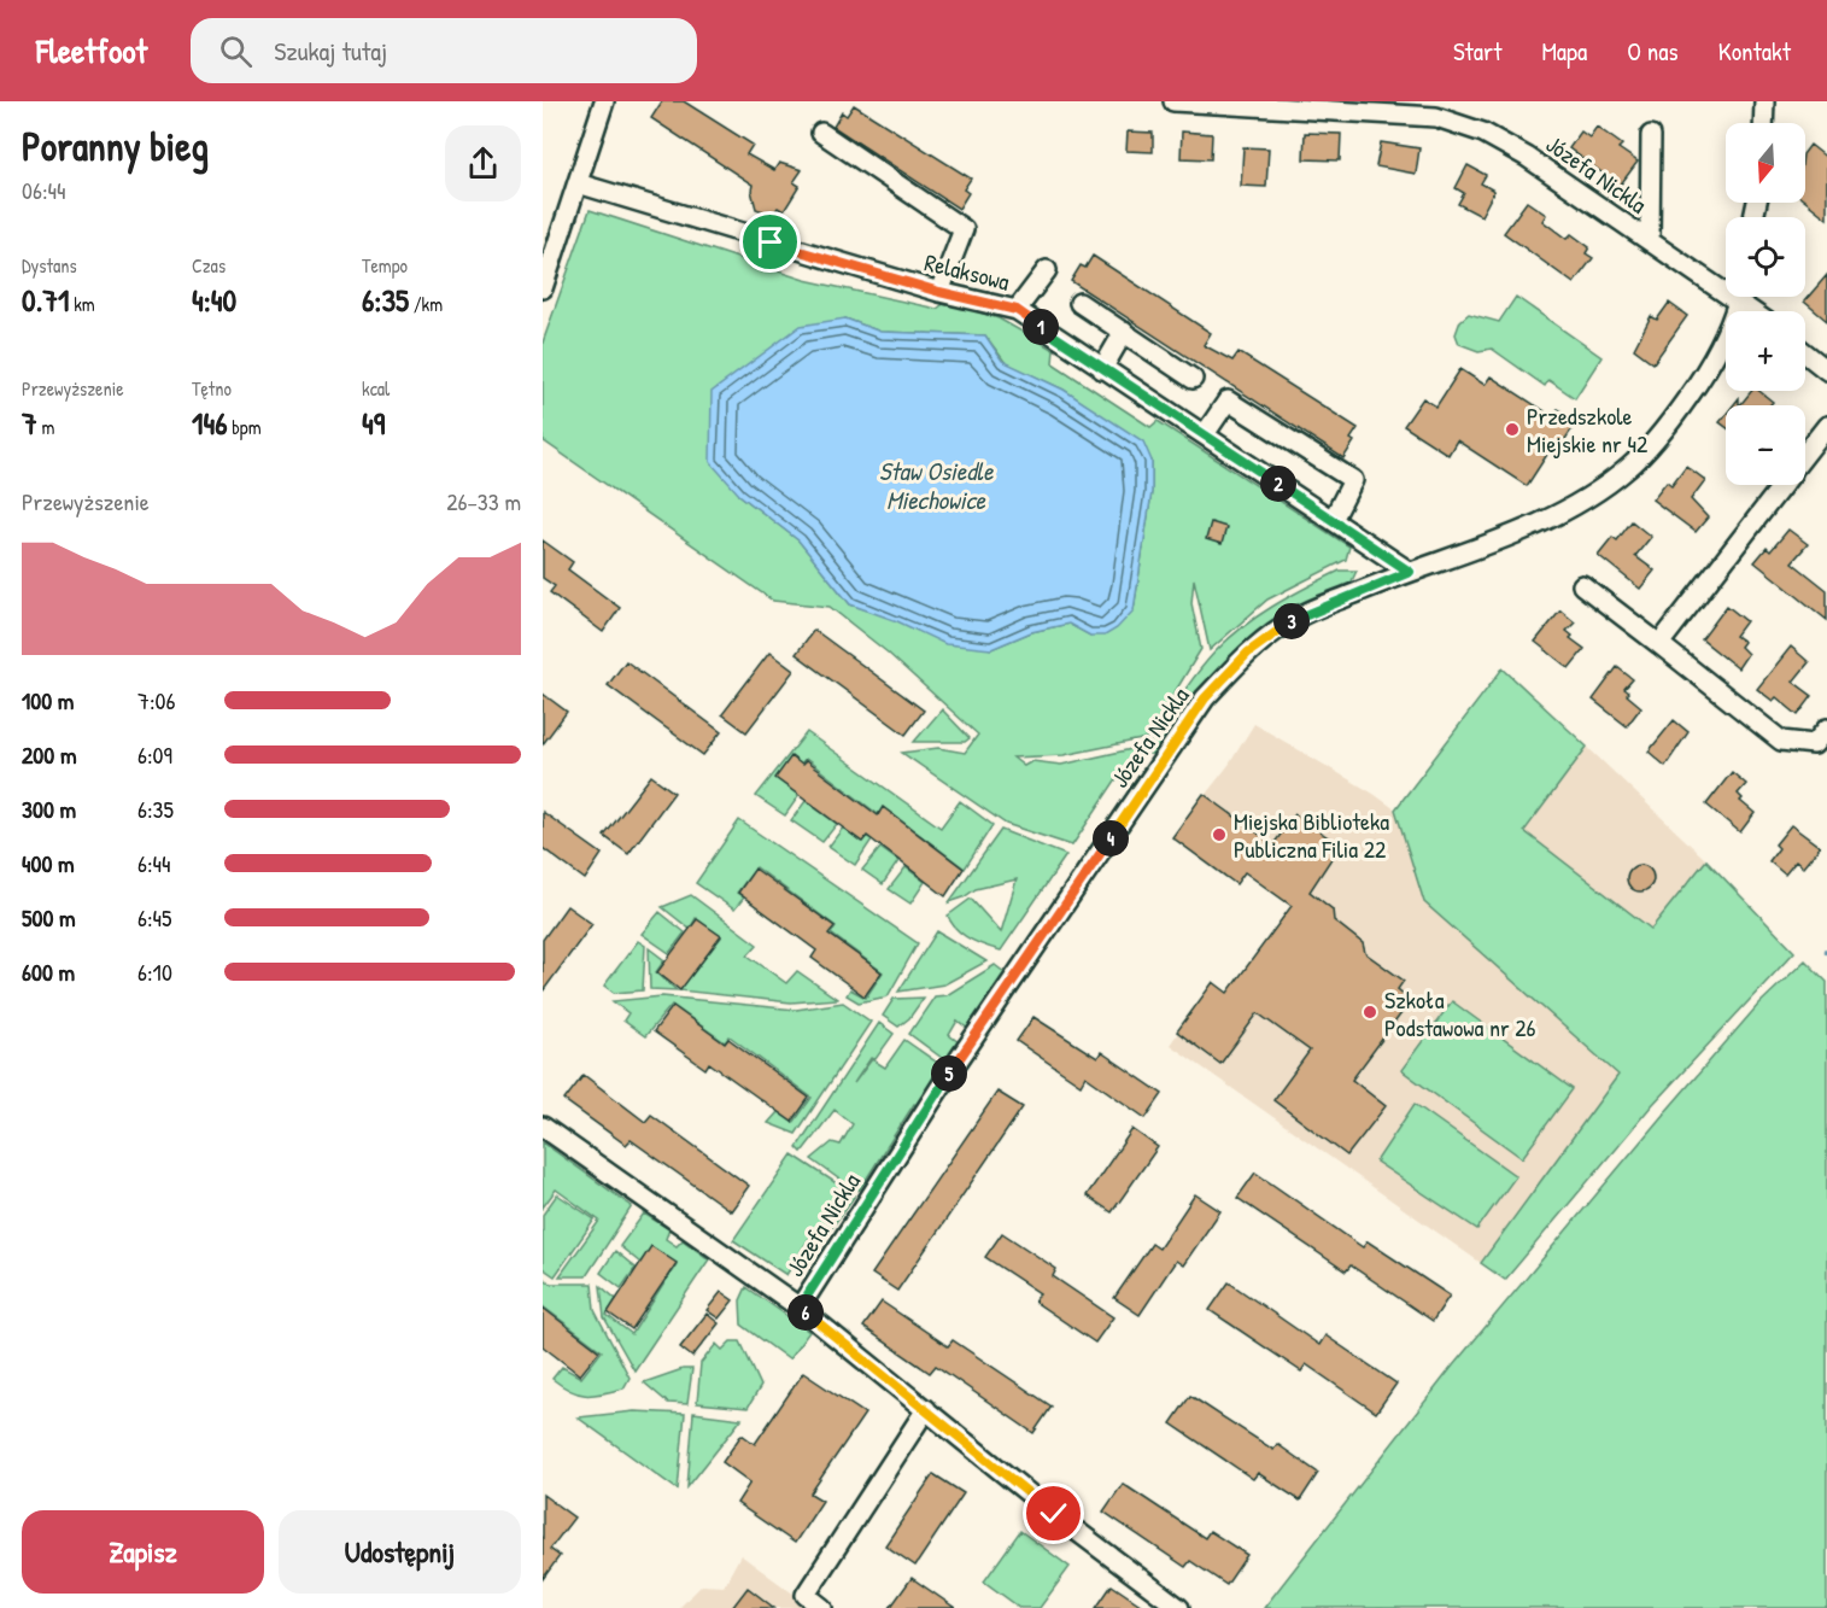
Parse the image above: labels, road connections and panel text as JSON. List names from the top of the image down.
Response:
{
  "streets": {
    "street": ["Józefa Nickla", "Relaksowa"]
  },
  "crossings": [
    ["Józefa Nickla", "Relaksowa"]
  ],
  "water": ["Staw Osiedle Miechowice"],
  "places": ["Przedszkole Miejskie nr 42", "Miejska Biblioteka Publiczna Filia 22", "Szkoła Podstawowa nr 26"],
  "north": "bottom",
  "page": {
    "header": "Fleetfoot",
    "search": "Szukaj tutaj",
    "nav": [
      "Start",
      "Mapa",
      "O nas",
      "Kontakt"
    ],
    "heading": ["Poranny bieg", "06:44"],
    "map_buttons": ["+", "−"],
    "stats": [
      ["Dystans", "0.71 km"],
      ["Czas", "4:40"],
      ["Tempo", "6:35 /km"],
      ["Przewyższenie", "7 m"],
      ["Tętno", "146 bpm"],
      ["kcal", "49"]
    ],
    "pins": [
      "1",
      "2",
      "3",
      "4",
      "5",
      "6"
    ],
    "chart": ["Przewyższenie", "26–33 m"],
    "list": [
      {
        "name": "100 m",
        "note": "7:06"
      },
      {
        "name": "200 m",
        "note": "6:09"
      },
      {
        "name": "300 m",
        "note": "6:35"
      },
      {
        "name": "400 m",
        "note": "6:44"
      },
      {
        "name": "500 m",
        "note": "6:45"
      },
      {
        "name": "600 m",
        "note": "6:10"
      }
    ],
    "buttons": ["Zapisz", "Udostępnij"]
  }
}
